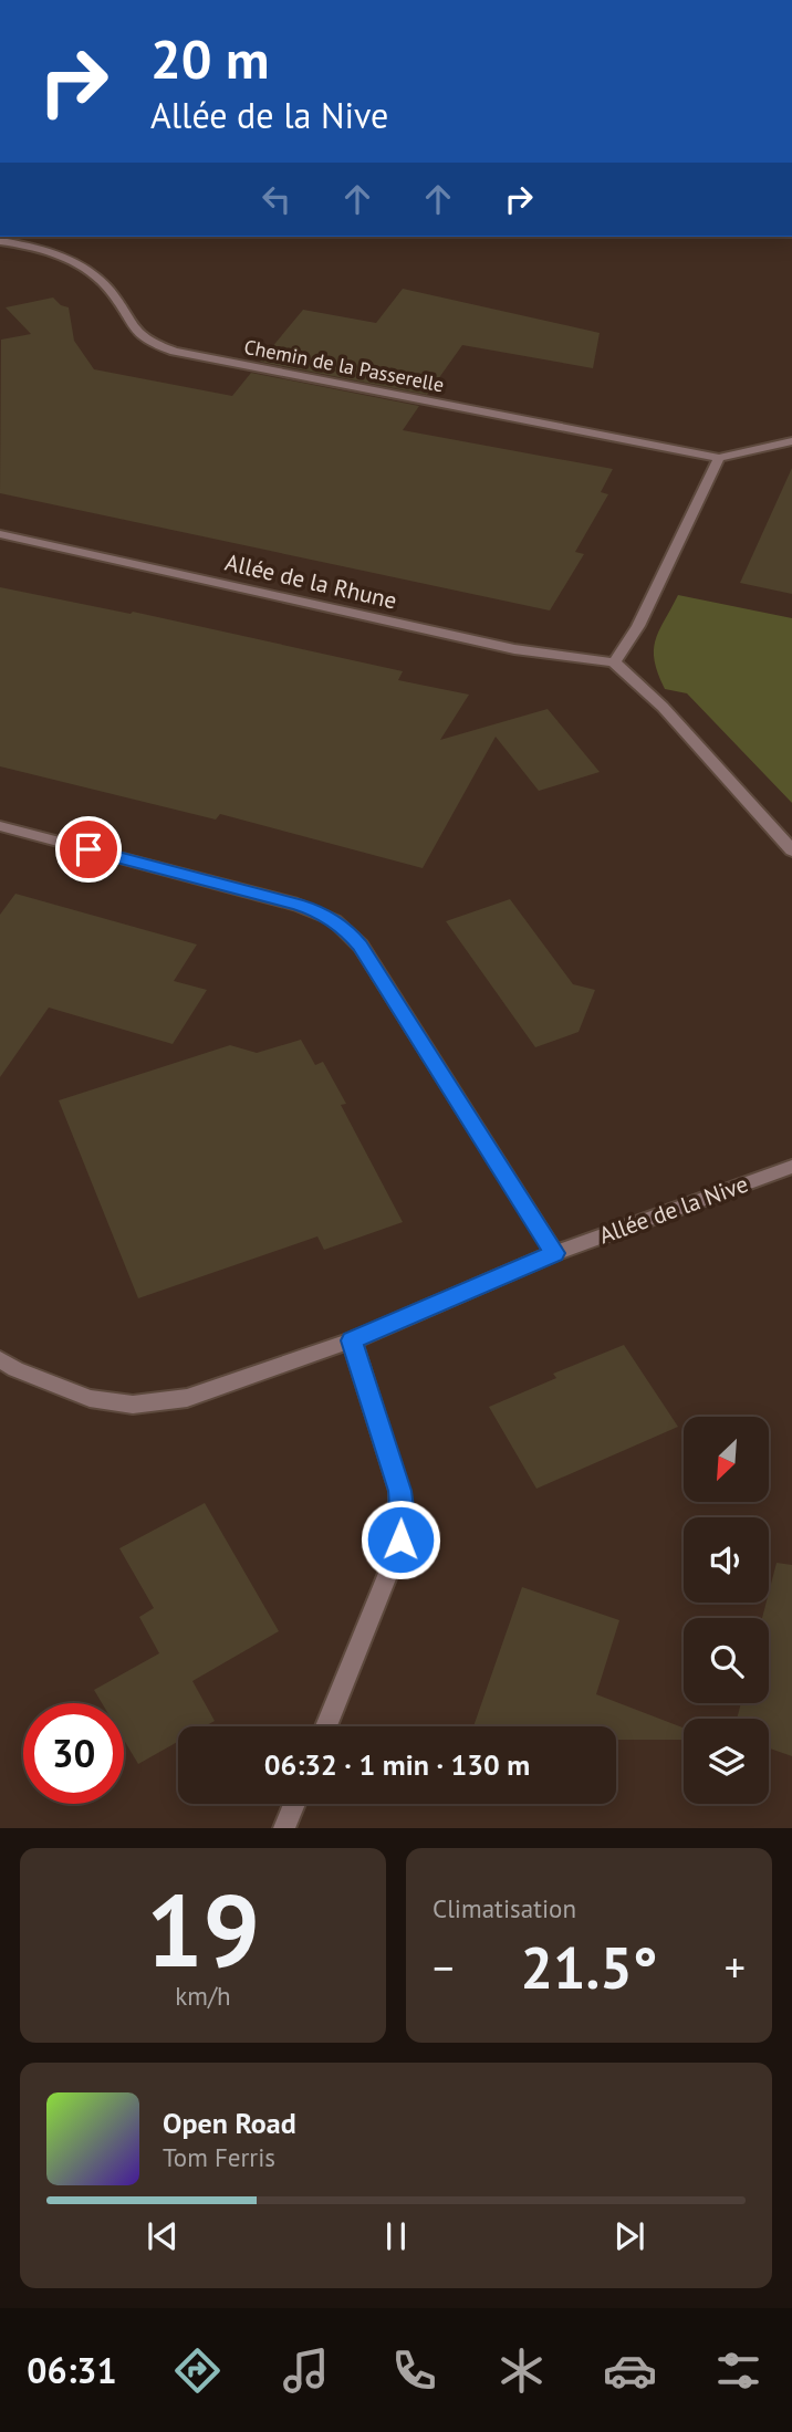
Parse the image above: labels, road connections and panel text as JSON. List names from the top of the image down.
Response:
{
  "streets": {
    "street": ["Chemin de la Passerelle", "Allée de la Rhune", "Allée de la Nive"]
  },
  "north": "bottom left",
  "page": {
    "turn": ["20 m", "Allée de la Nive"],
    "limit": "30",
    "trip": "06:32 · 1 min · 130 m",
    "tile": [
      ["19", "km/h"],
      "Climatisation"
    ],
    "heat": ["−", "21.5°", "+"],
    "song": ["Open Road", "Tom Ferris"],
    "tabs": "06:31"
  }
}
